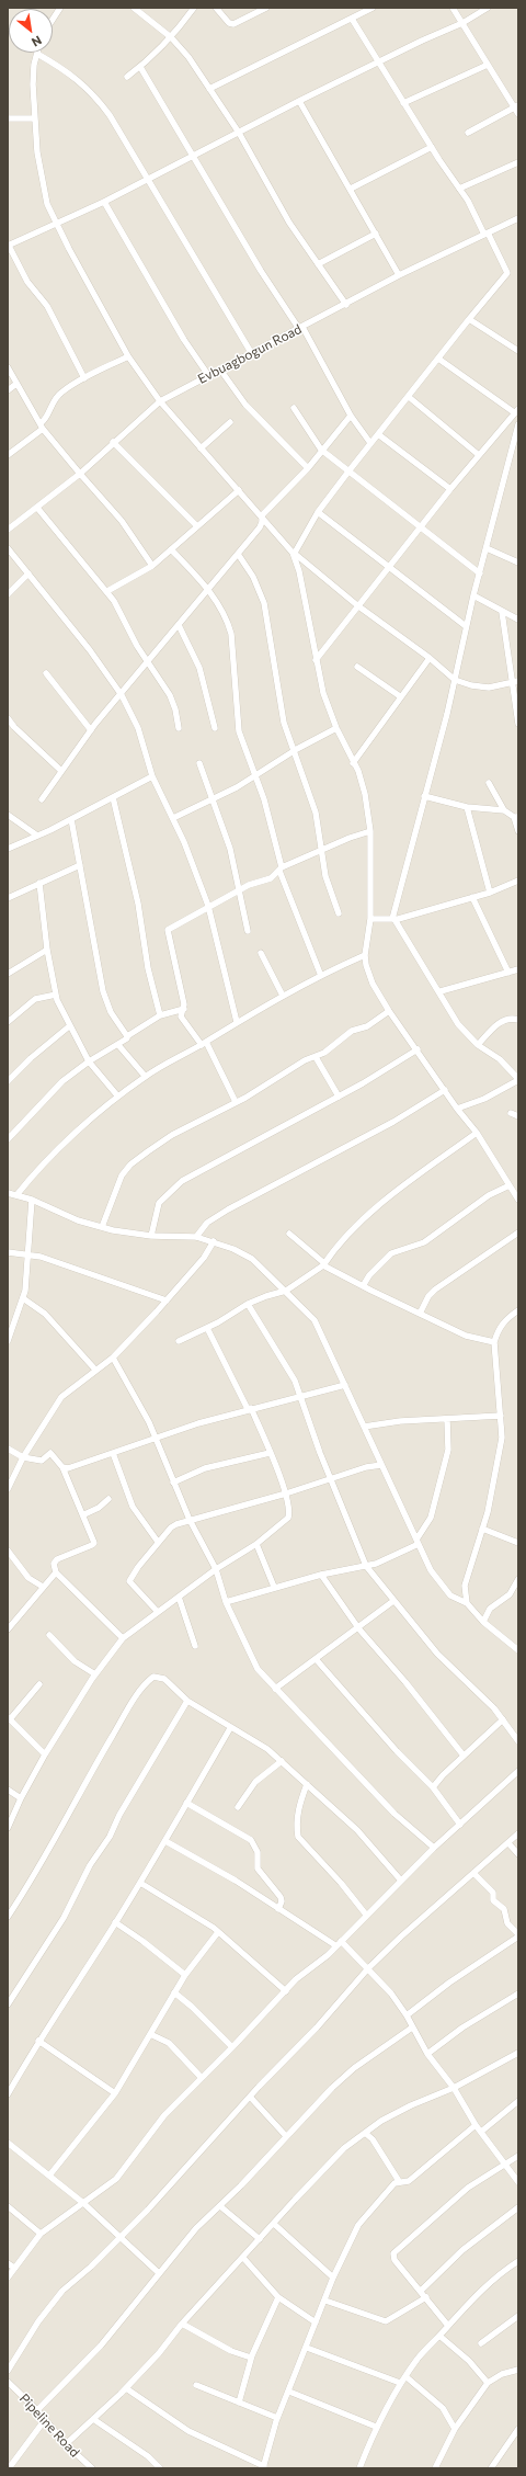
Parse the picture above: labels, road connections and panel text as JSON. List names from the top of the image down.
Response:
{
  "streets": {
    "street": ["Evbuagbogun Road", "Pipeline Road"]
  },
  "north": "bottom right"
}
